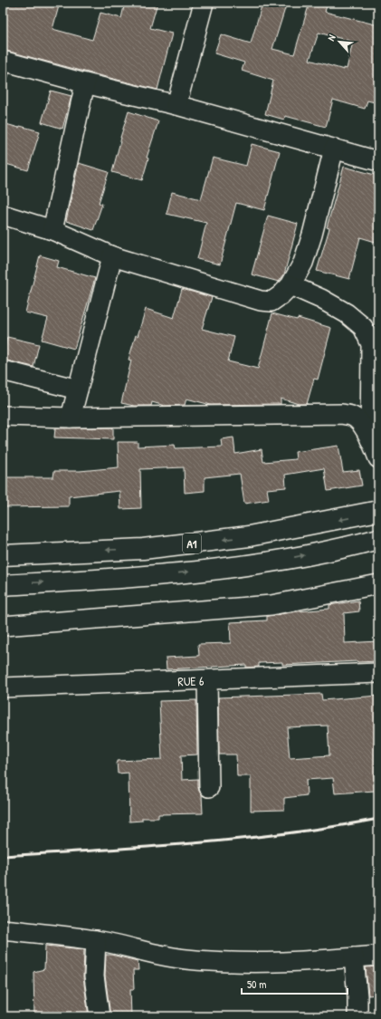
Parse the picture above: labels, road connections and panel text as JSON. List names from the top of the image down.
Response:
{
  "streets": {
    "main road": ["A1"],
    "street": ["RUE 6"]
  },
  "scale_bar": "50 m",
  "north": "top left"
}
